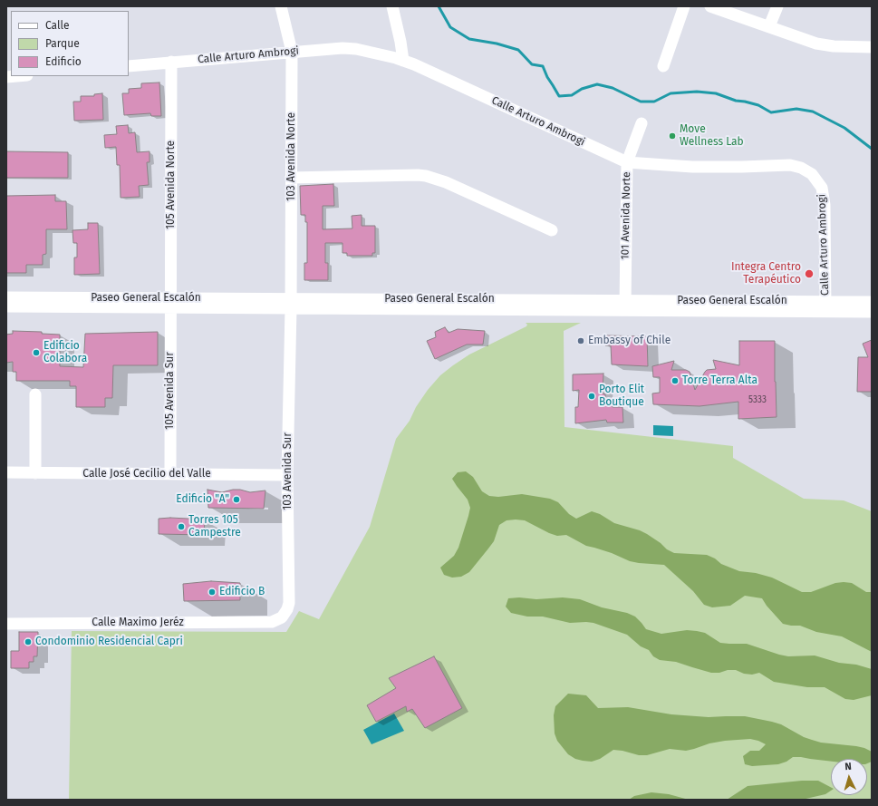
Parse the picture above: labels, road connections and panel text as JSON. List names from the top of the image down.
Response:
{
  "streets": {
    "street": [
      "Calle Arturo Ambrogi",
      "103 Avenida Norte",
      "105 Avenida Norte",
      "101 Avenida Norte",
      "Paseo General Escalón",
      "105 Avenida Sur",
      "103 Avenida Sur",
      "Calle José Cecilio del Valle",
      "Calle Maximo Jeréz"
    ]
  },
  "crossings": [
    ["Calle Arturo Ambrogi", "103 Avenida Norte"],
    ["Calle Arturo Ambrogi", "105 Avenida Norte"],
    ["Calle Arturo Ambrogi", "101 Avenida Norte"],
    ["Calle Arturo Ambrogi", "Paseo General Escalón"],
    ["103 Avenida Norte", "Paseo General Escalón"],
    ["103 Avenida Norte", "103 Avenida Sur"],
    ["105 Avenida Norte", "Paseo General Escalón"],
    ["105 Avenida Norte", "105 Avenida Sur"],
    ["101 Avenida Norte", "Paseo General Escalón"],
    ["Paseo General Escalón", "105 Avenida Sur"],
    ["Paseo General Escalón", "103 Avenida Sur"],
    ["105 Avenida Sur", "Calle José Cecilio del Valle"],
    ["103 Avenida Sur", "Calle José Cecilio del Valle"],
    ["103 Avenida Sur", "Calle Maximo Jeréz"]
  ],
  "places": [
    "Move Wellness Lab",
    "Integra Centro Terapéutico",
    "Embassy of Chile",
    "Edificio Colabora",
    "Torre Terra Alta",
    "Porto Elit Boutique",
    "Edificio \"A\"",
    "Torres 105 Campestre",
    "Edificio B",
    "Condominio Residencial Capri"
  ],
  "house_numbers": ["5333"],
  "legend": ["Calle", "Parque", "Edificio"],
  "north": "top"
}
